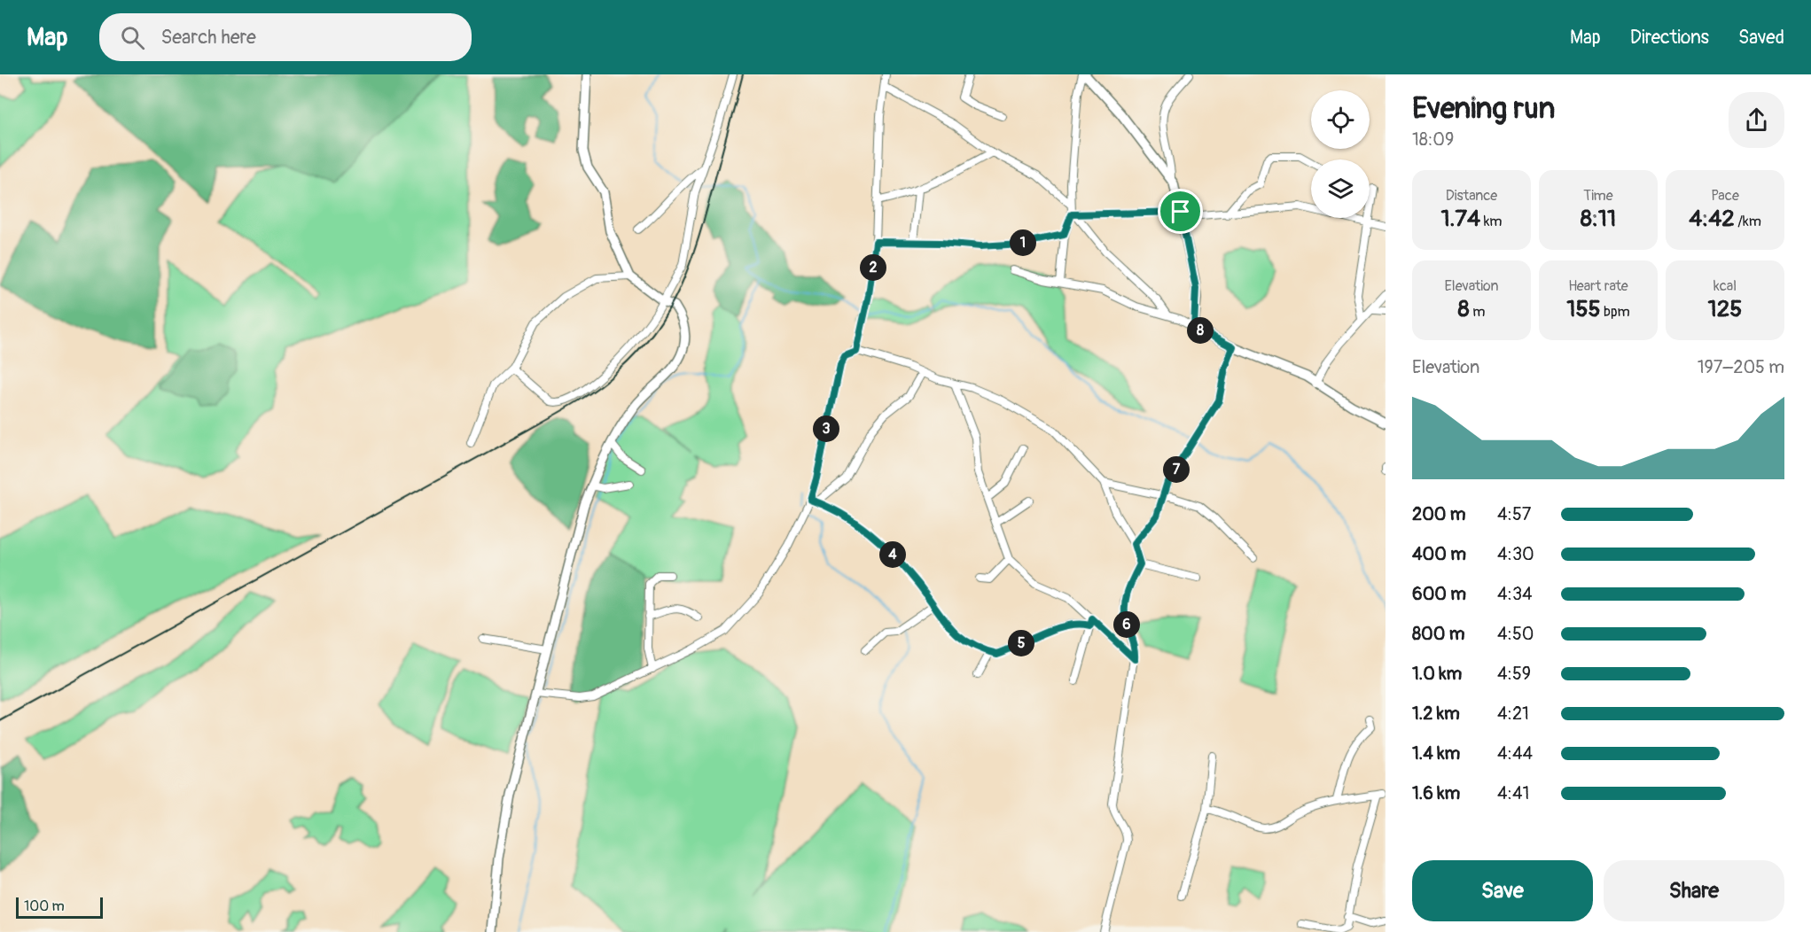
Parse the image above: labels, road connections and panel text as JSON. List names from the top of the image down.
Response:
{
  "scale_bar": "100 m",
  "page": {
    "header": "Map",
    "search": "Search here",
    "nav": ["Map", "Directions", "Saved"],
    "heading": ["Evening run", "18:09"],
    "stats": [
      ["Distance", "1.74 km"],
      ["Time", "8:11"],
      ["Pace", "4:42 /km"],
      ["Elevation", "8 m"],
      ["Heart rate", "155 bpm"],
      ["kcal", "125"]
    ],
    "pins": [
      "1",
      "2",
      "8",
      "3",
      "7",
      "4",
      "6",
      "5"
    ],
    "chart": ["Elevation", "197–205 m"],
    "list": [
      {
        "name": "200 m",
        "note": "4:57"
      },
      {
        "name": "400 m",
        "note": "4:30"
      },
      {
        "name": "600 m",
        "note": "4:34"
      },
      {
        "name": "800 m",
        "note": "4:50"
      },
      {
        "name": "1.0 km",
        "note": "4:59"
      },
      {
        "name": "1.2 km",
        "note": "4:21"
      },
      {
        "name": "1.4 km",
        "note": "4:44"
      },
      {
        "name": "1.6 km",
        "note": "4:41"
      }
    ],
    "buttons": ["Save", "Share"],
    "scale": "100 m"
  }
}
